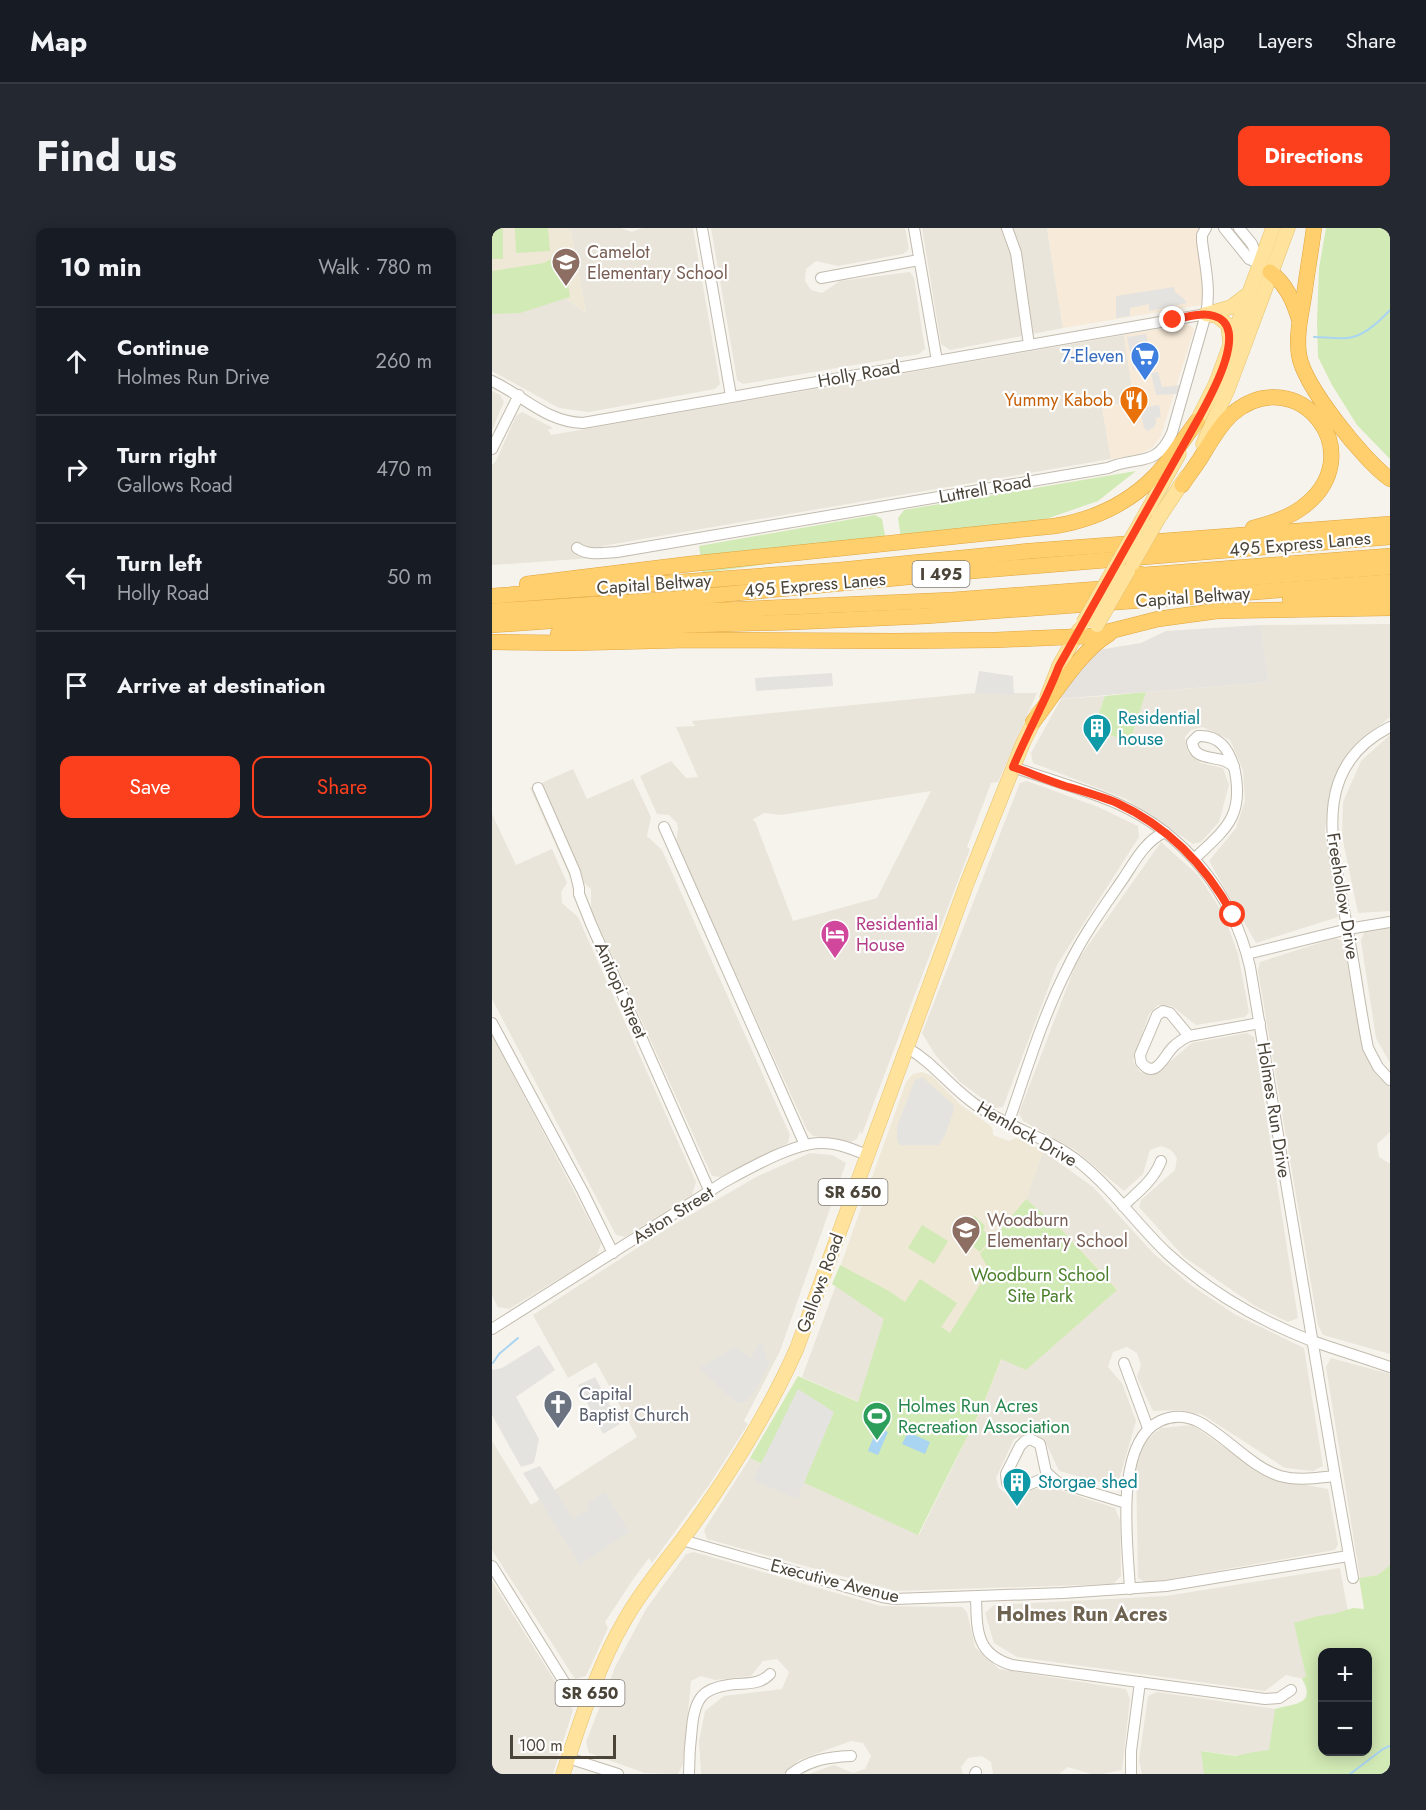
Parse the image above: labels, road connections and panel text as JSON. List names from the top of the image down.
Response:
{
  "streets": {
    "highway": ["495 Express Lanes", "I 495", "Capital Beltway"],
    "main road": ["SR 650", "Gallows Road"],
    "street": [
      "Holly Road",
      "Luttrell Road",
      "Freehollow Drive",
      "Antiopi Street",
      "Holmes Run Drive",
      "Hemlock Drive",
      "Aston Street",
      "Executive Avenue"
    ]
  },
  "crossings": [
    ["Holly Road", "Luttrell Road"],
    ["Antiopi Street", "Aston Street"],
    ["Holmes Run Drive", "Hemlock Drive"],
    ["Holmes Run Drive", "Gallows Road"],
    ["Holmes Run Drive", "Executive Avenue"],
    ["Hemlock Drive", "Gallows Road"],
    ["Aston Street", "Gallows Road"],
    ["Gallows Road", "Executive Avenue"]
  ],
  "districts": ["Holmes Run Acres"],
  "parks": ["Woodburn School Site Park"],
  "places": {
    "school or university": ["Camelot Elementary School", "Woodburn Elementary School"],
    "supermarket": ["7-Eleven"],
    "restaurant": ["Yummy Kabob"],
    "building": ["Residential house", "Storgae shed"],
    "hotel": ["Residential House"],
    "church": ["Capital Baptist Church"],
    "sports": ["Holmes Run Acres Recreation Association"]
  },
  "scale_bar": "100 m",
  "page": {
    "header": "Map",
    "nav": ["Map", "Layers", "Share"],
    "title": "Find us",
    "buttons": [
      "Directions",
      ["Save", "Share"]
    ],
    "heading": ["10 min", "Walk · 780 m"],
    "list": [
      ["Continue", "Holmes Run Drive", "260 m"],
      ["Turn right", "Gallows Road", "470 m"],
      ["Turn left", "Holly Road", "50 m"],
      "Arrive at destination"
    ],
    "map_buttons": ["+", "−"],
    "scale": "100 m"
  }
}
